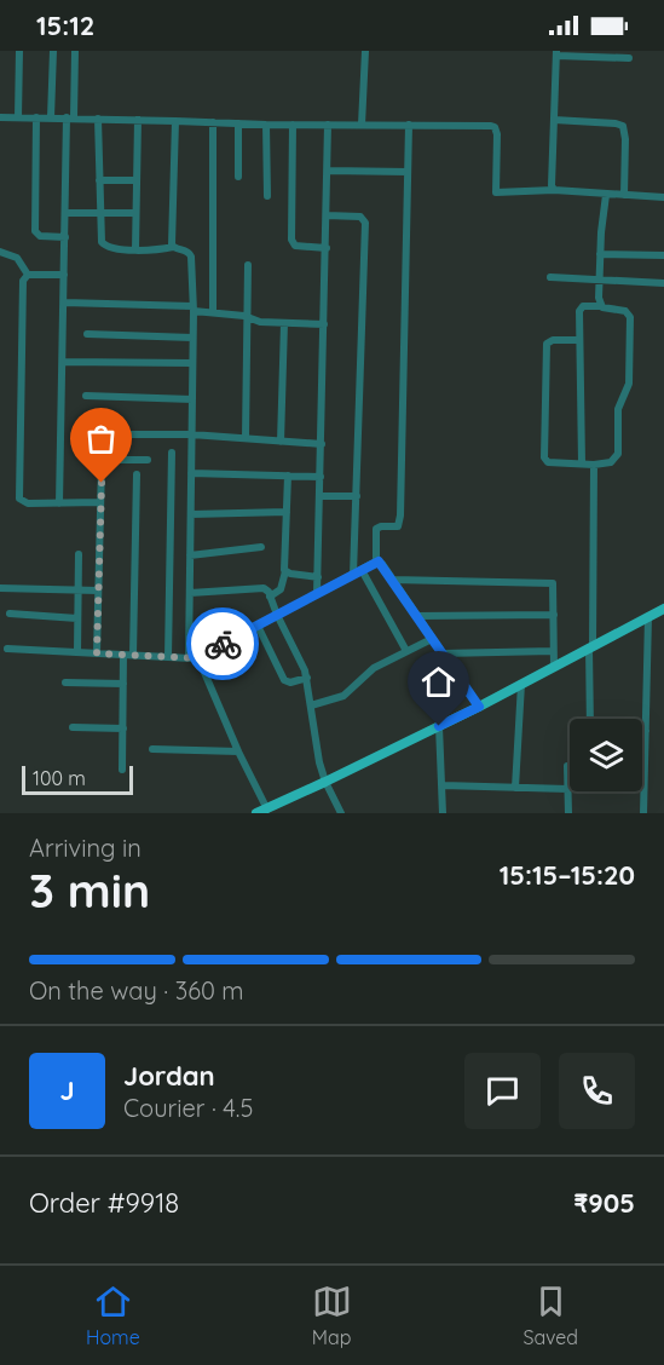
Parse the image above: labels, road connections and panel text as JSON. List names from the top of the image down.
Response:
{
  "scale_bar": "100 m",
  "page": {
    "status": "15:12",
    "scale": "100 m",
    "heading": ["3 min", "Arriving in", "15:15–15:20"],
    "panel": [
      "Jordan",
      "Courier · 4.5",
      "Order #9918",
      "₹905"
    ],
    "bar": "On the way · 360 m",
    "round": "J",
    "tabs": ["Home", "Map", "Saved"]
  }
}
